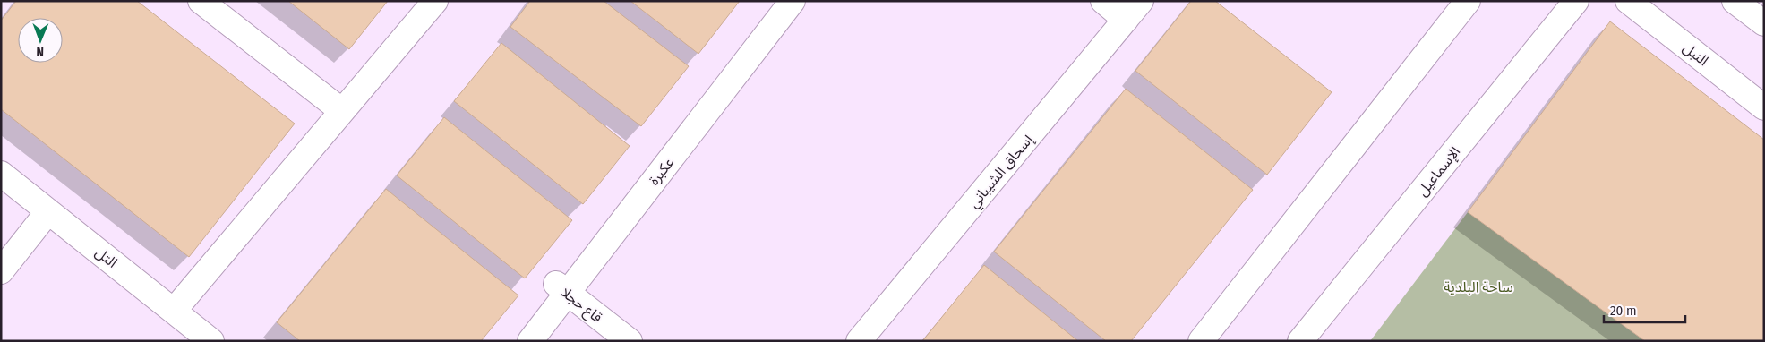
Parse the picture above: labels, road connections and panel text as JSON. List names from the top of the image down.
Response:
{
  "streets": {
    "street": [
      "النبل",
      "عكبرة",
      "إسحاق الشيباني",
      "الإسماعيل",
      "التل",
      "قاع حجلا"
    ]
  },
  "crossings": [
    ["عكبرة", "قاع حجلا"]
  ],
  "parks": ["ساحة البلدية"],
  "scale_bar": "20 m",
  "north": "bottom"
}
